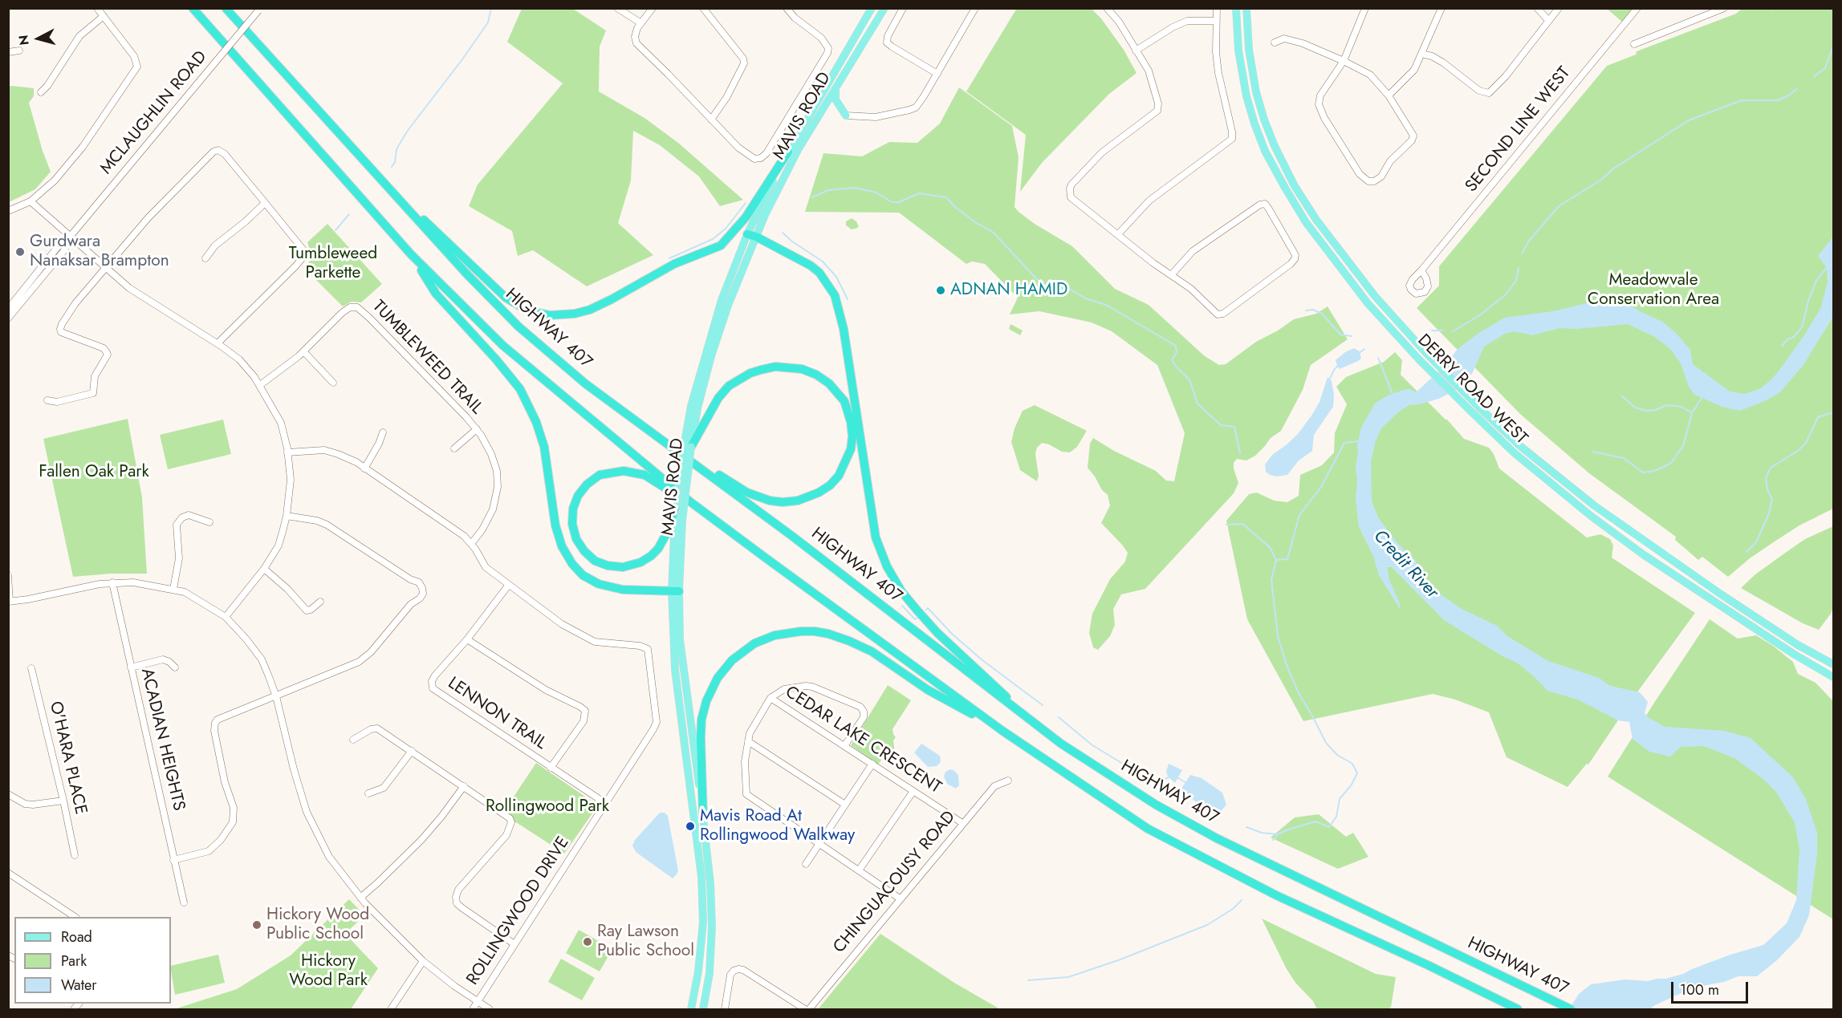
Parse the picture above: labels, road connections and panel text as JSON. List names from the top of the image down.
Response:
{
  "streets": {
    "highway": ["HIGHWAY 407"],
    "main road": ["MAVIS ROAD", "DERRY ROAD WEST"],
    "street": [
      "MCLAUGHLIN ROAD",
      "SECOND LINE WEST",
      "TUMBLEWEED TRAIL",
      "LENNON TRAIL",
      "ACADIAN HEIGHTS",
      "CEDAR LAKE CRESCENT",
      "O'HARA PLACE",
      "CHINGUACOUSY ROAD",
      "ROLLINGWOOD DRIVE"
    ]
  },
  "crossings": [
    ["TUMBLEWEED TRAIL", "ROLLINGWOOD DRIVE"],
    ["LENNON TRAIL", "ROLLINGWOOD DRIVE"],
    ["CEDAR LAKE CRESCENT", "CHINGUACOUSY ROAD"]
  ],
  "water": ["Credit River"],
  "parks": [
    "Tumbleweed Parkette",
    "Meadowvale Conservation Area",
    "Fallen Oak Park",
    "Rollingwood Park",
    "Hickory Wood Park"
  ],
  "places": [
    "Gurdwara Nanaksar Brampton",
    "ADNAN HAMID",
    "Mavis Road At Rollingwood Walkway",
    "Hickory Wood Public School",
    "Ray Lawson Public School"
  ],
  "legend": ["Road", "Park", "Water"],
  "scale_bar": "100 m",
  "north": "left"
}
